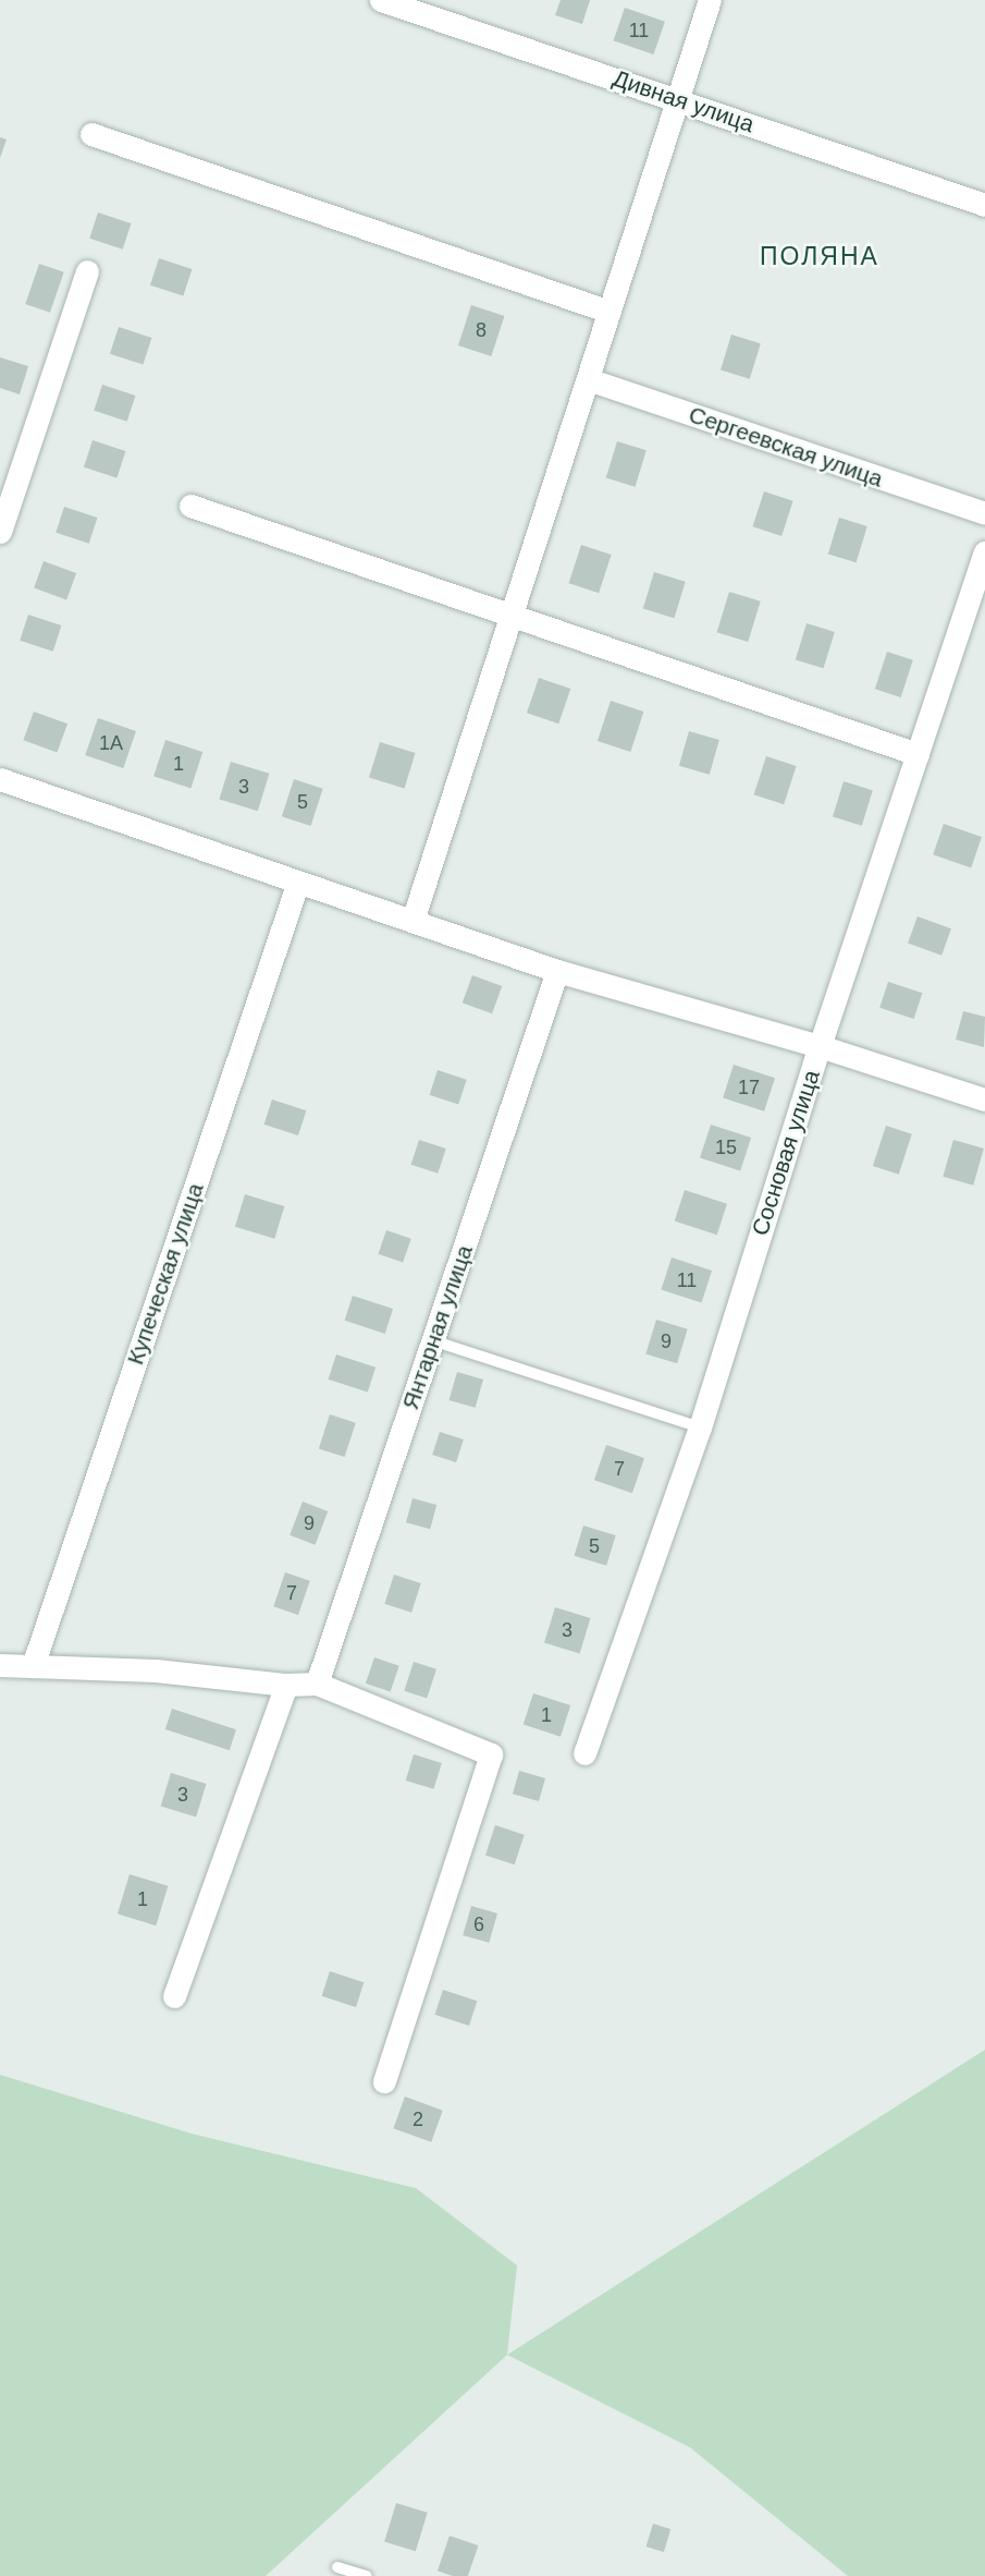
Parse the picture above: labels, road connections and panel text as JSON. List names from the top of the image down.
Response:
{
  "streets": {
    "street": [
      "Дивная улица",
      "Сергеевская улица",
      "Сосновая улица",
      "Купеческая улица",
      "Янтарная улица"
    ]
  },
  "districts": ["ПОЛЯНА"],
  "house_numbers": [
    "11",
    "8",
    "1А",
    "1",
    "3",
    "5",
    "17",
    "15",
    "11",
    "9",
    "7",
    "9",
    "5",
    "7",
    "3",
    "1",
    "3",
    "1",
    "6",
    "2"
  ]
}
